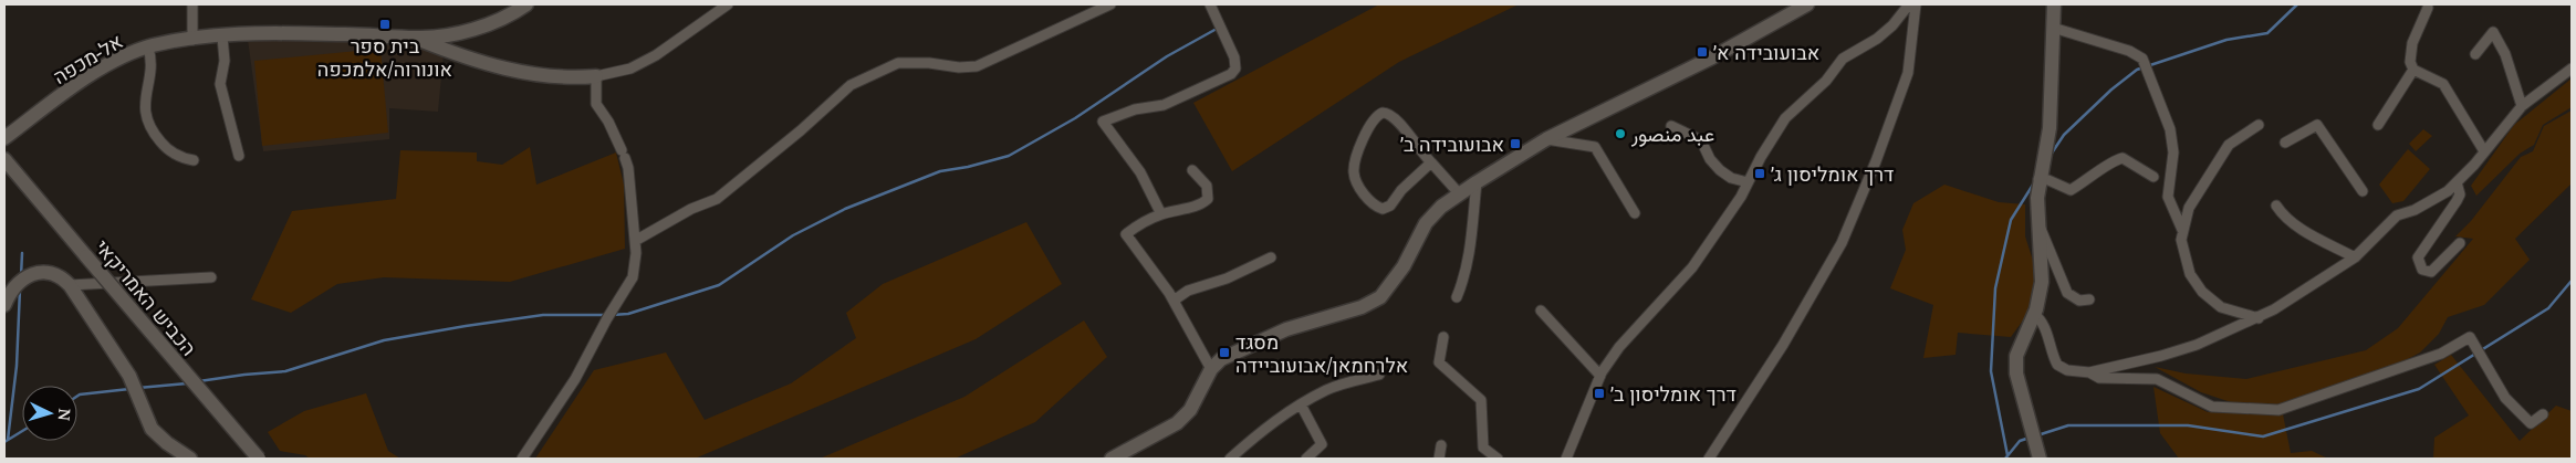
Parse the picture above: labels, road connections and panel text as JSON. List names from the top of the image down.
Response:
{
  "streets": {
    "street": ["אל-מכפה", "הכביש האמריקאי"]
  },
  "places": {
    "transit": [
      "בית ספר אונורוה/אלמכפה",
      "אבועובידה א׳",
      "אבועובידה ב׳",
      "דרך אומליסון ג׳",
      "מסגד אלרחמאן/אבועוביידה",
      "דרך אומליסון ב׳"
    ],
    "other": ["عبد منصور"]
  },
  "north": "right"
}
